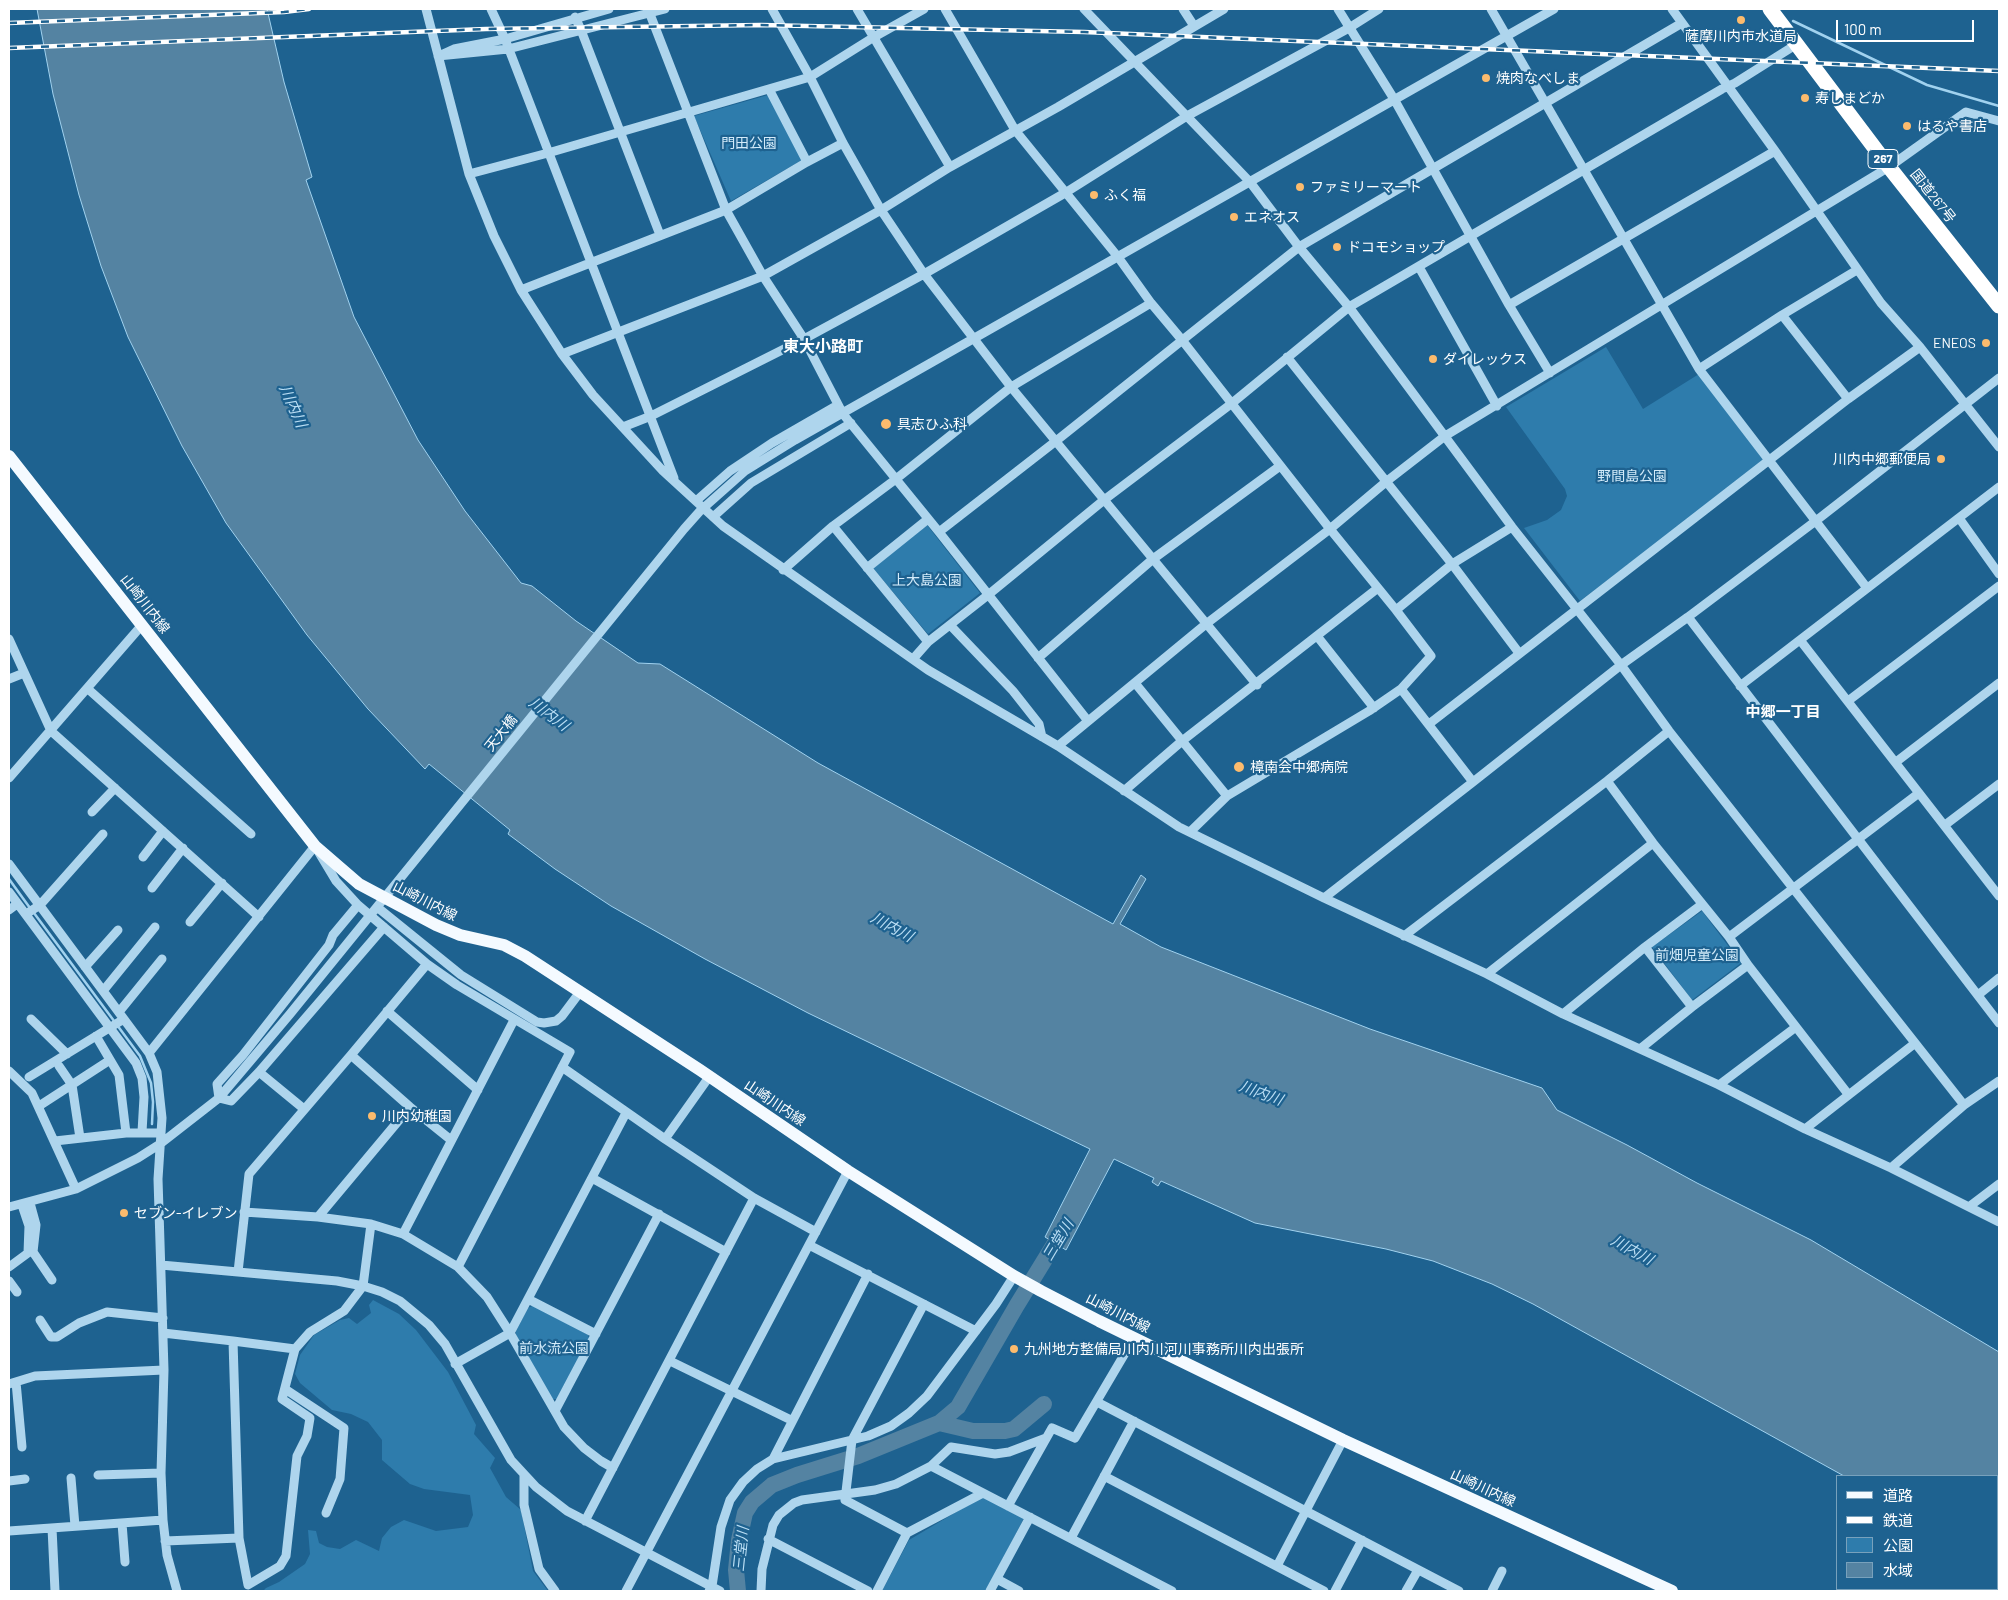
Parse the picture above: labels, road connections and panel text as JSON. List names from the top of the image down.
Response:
{
  "streets": {
    "highway": ["267", "国道267号"],
    "main road": ["山崎川内線"],
    "street": ["天大橋"]
  },
  "districts": ["東大小路町", "中郷一丁目"],
  "water": ["川内川", "三堂川"],
  "parks": [
    "門田公園",
    "野間島公園",
    "上大島公園",
    "前畑児童公園",
    "前水流公園"
  ],
  "places": [
    "薩摩川内市水道局",
    "焼肉なべしま",
    "寿しまどか",
    "はるや書店",
    "ファミリーマート",
    "ふく福",
    "エネオス",
    "ドコモショップ",
    "ENEOS",
    "ダイレックス",
    "具志ひふ科",
    "川内中郷郵便局",
    "樟南会中郷病院",
    "川内幼稚園",
    "セブン-イレブン",
    "九州地方整備局川内川河川事務所川内出張所"
  ],
  "legend": [
    "道路",
    "鉄道",
    "公園",
    "水域"
  ],
  "scale_bar": "100 m"
}
